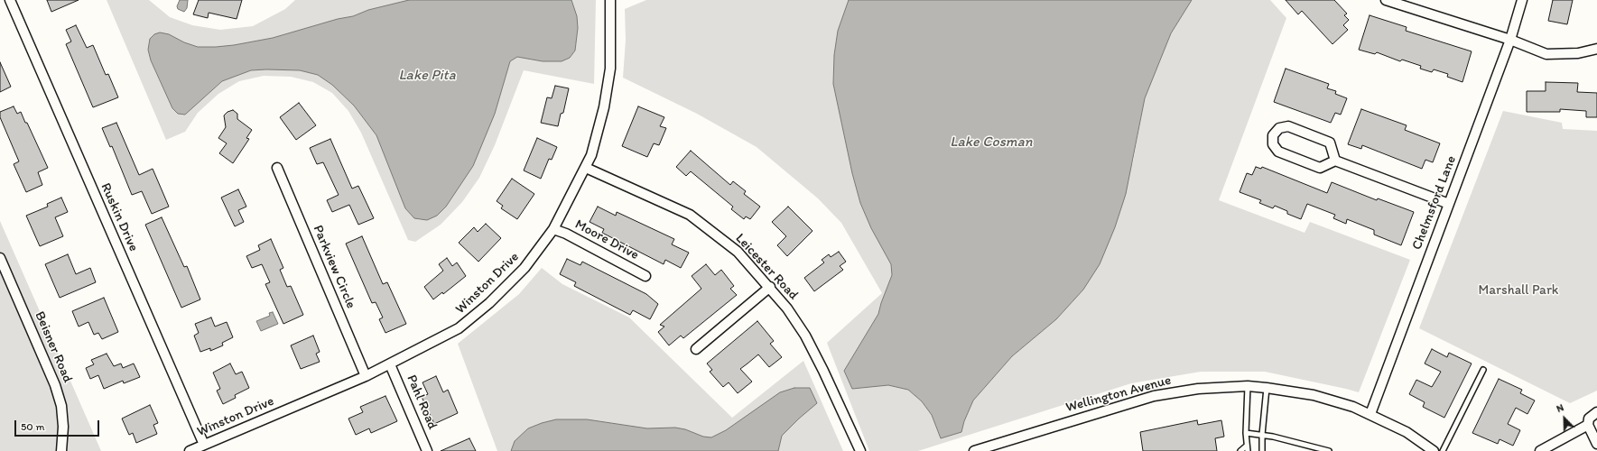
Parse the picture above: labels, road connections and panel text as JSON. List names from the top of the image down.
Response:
{
  "streets": {
    "street": [
      "Chelmsford Lane",
      "Ruskin Drive",
      "Moore Drive",
      "Parkview Circle",
      "Leicester Road",
      "Winston Drive",
      "Beisner Road",
      "Wellington Avenue",
      "Pahl Road"
    ]
  },
  "crossings": [
    ["Chelmsford Lane", "Wellington Avenue"],
    ["Ruskin Drive", "Winston Drive"],
    ["Moore Drive", "Winston Drive"],
    ["Parkview Circle", "Winston Drive"],
    ["Leicester Road", "Winston Drive"],
    ["Winston Drive", "Pahl Road"]
  ],
  "water": ["Lake Pita", "Lake Cosman"],
  "parks": ["Marshall Park"],
  "scale_bar": "50 m",
  "north": "top left"
}
